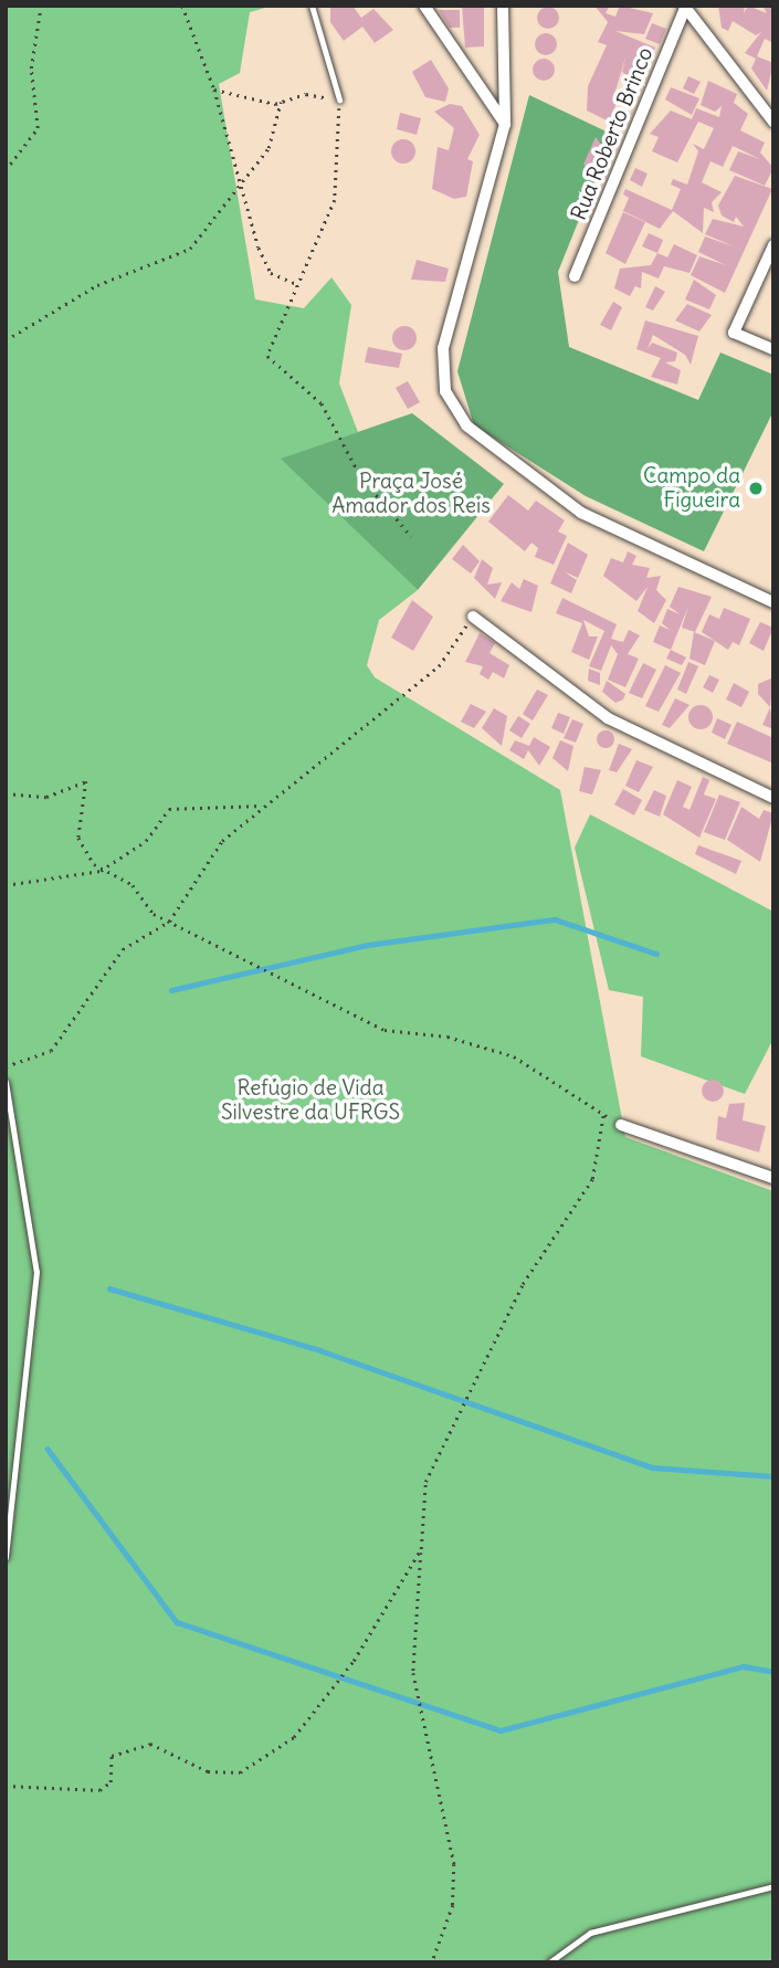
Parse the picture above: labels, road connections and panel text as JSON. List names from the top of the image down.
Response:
{
  "streets": {
    "street": ["Rua Roberto Brinco"]
  },
  "parks": ["Praça José Amador dos Reis", "Refúgio de Vida Silvestre da UFRGS"],
  "places": ["Campo da Figueira"]
}
